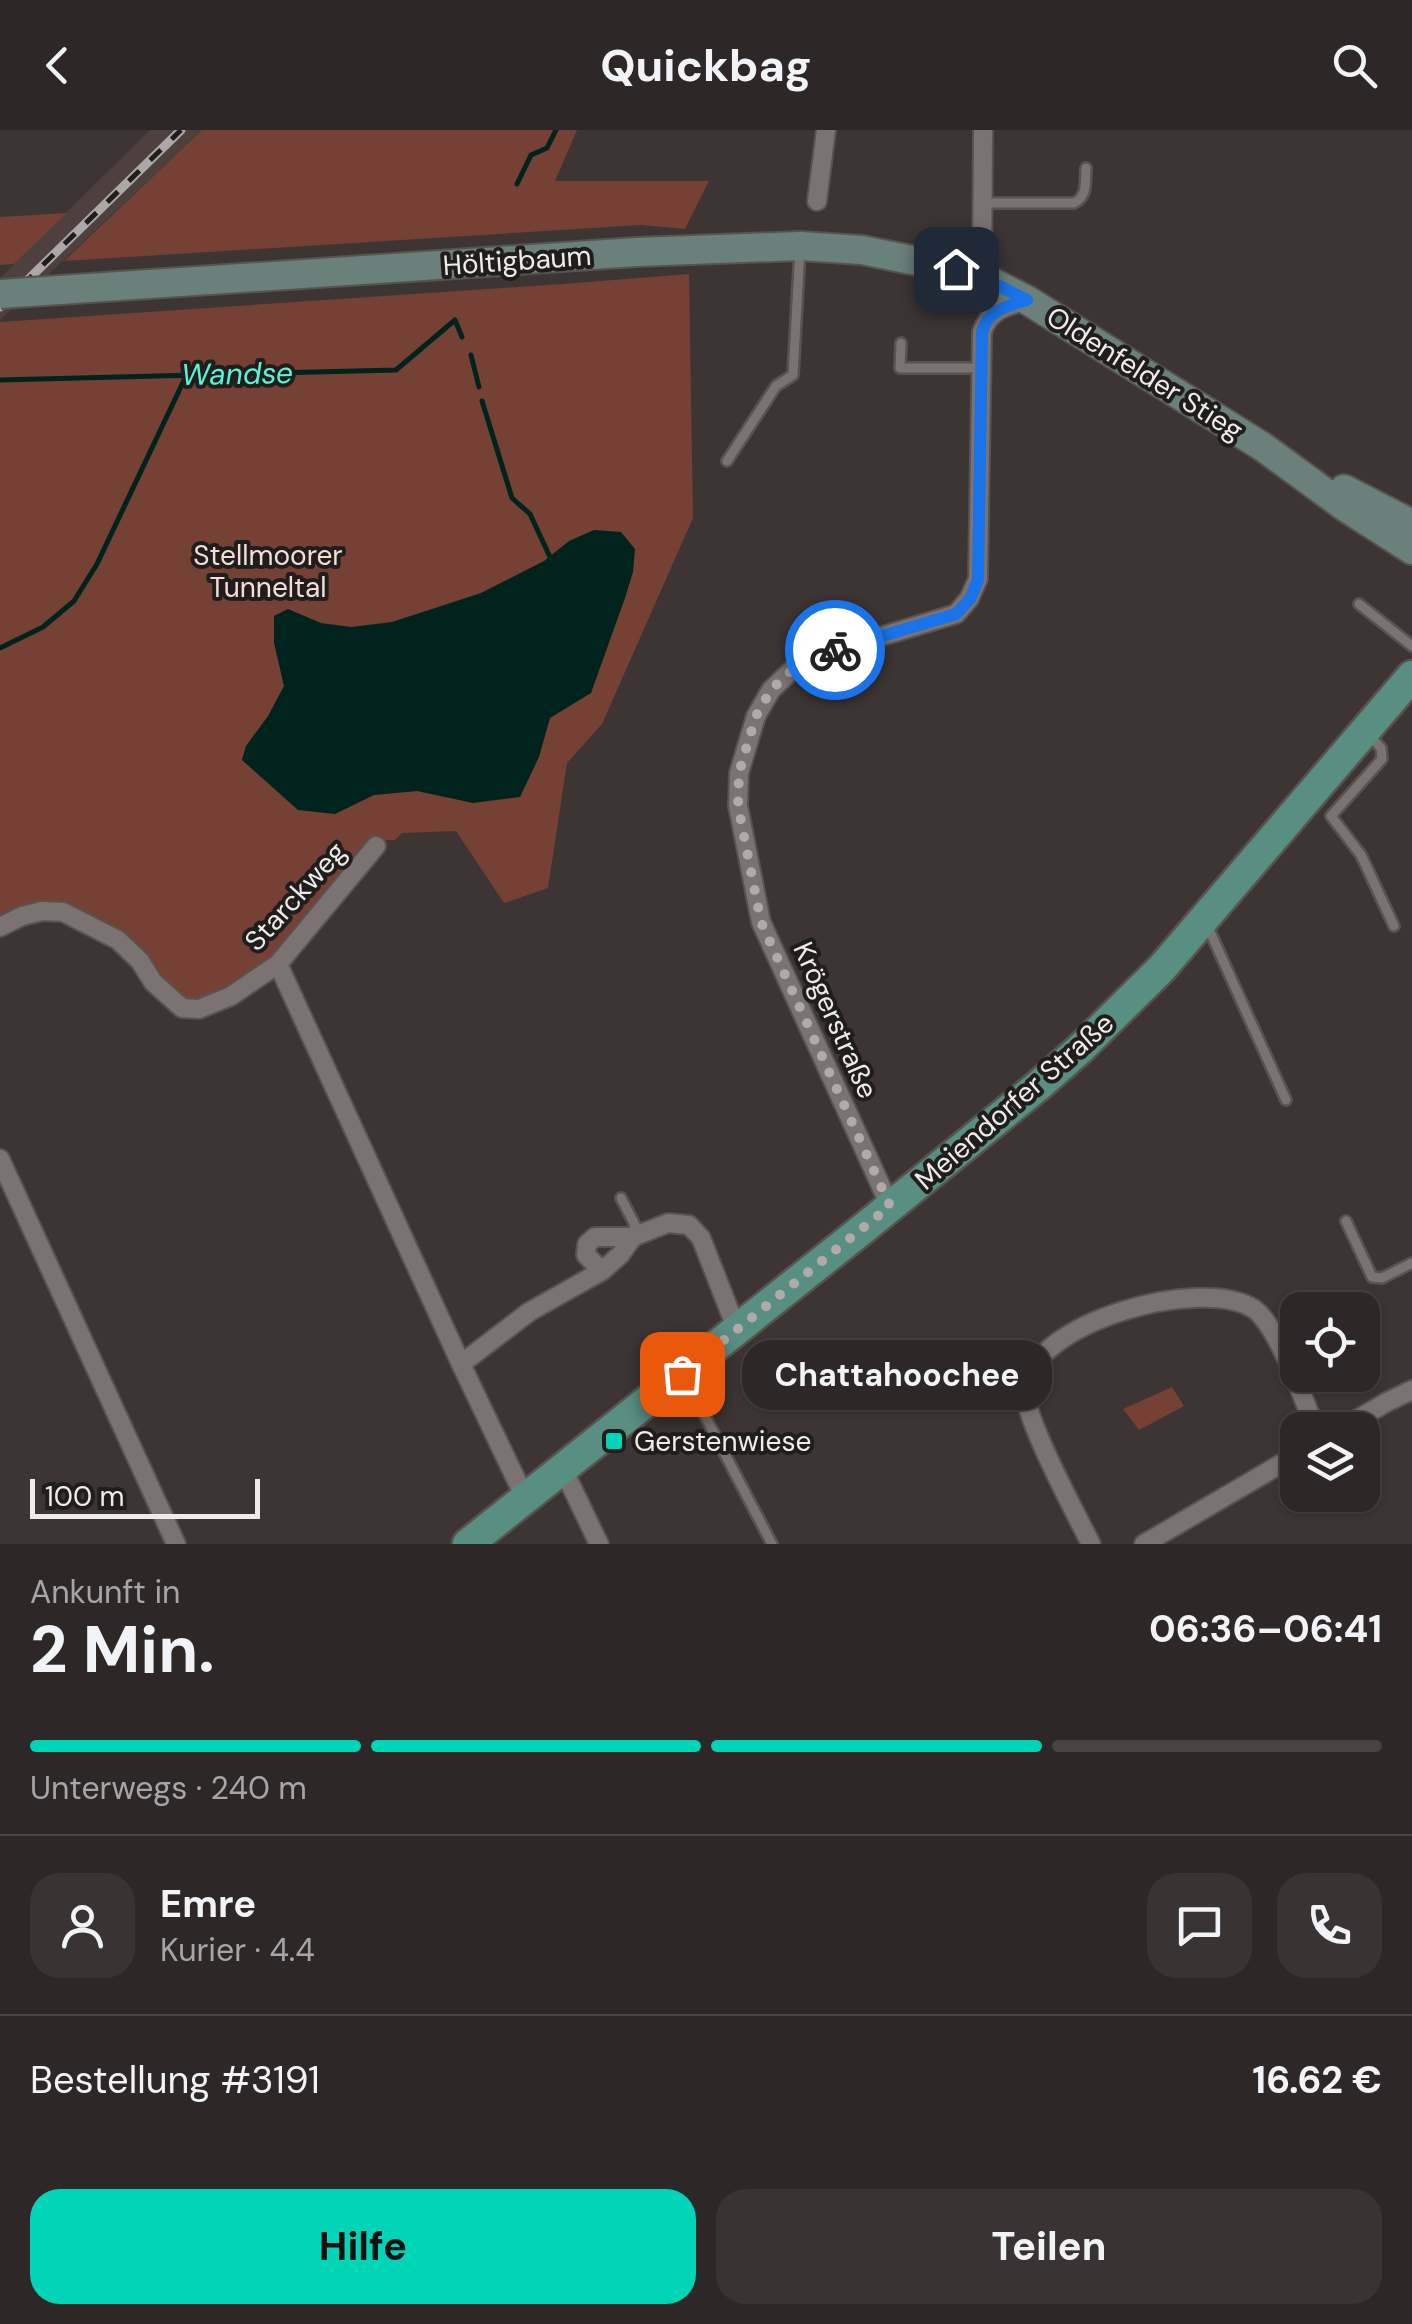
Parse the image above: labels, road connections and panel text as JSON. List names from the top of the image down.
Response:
{
  "streets": {
    "main road": ["Höltigbaum", "Oldenfelder Stieg", "Meiendorfer Straße"],
    "street": ["Starckweg", "Krögerstraße"]
  },
  "crossings": [
    ["Höltigbaum", "Oldenfelder Stieg"],
    ["Höltigbaum", "Krögerstraße"],
    ["Oldenfelder Stieg", "Krögerstraße"],
    ["Krögerstraße", "Meiendorfer Straße"]
  ],
  "water": ["Wandse"],
  "parks": ["Stellmoorer Tunneltal"],
  "places": {
    "other": ["Chattahoochee"],
    "transit": ["Gerstenwiese"]
  },
  "scale_bar": "100 m",
  "page": {
    "header": "Quickbag",
    "bubble": "Chattahoochee",
    "scale": "100 m",
    "heading": ["2 Min.", "Ankunft in", "06:36–06:41"],
    "panel": [
      "Emre",
      "Kurier · 4.4",
      "Bestellung #3191",
      "16.62 €"
    ],
    "bar": "Unterwegs · 240 m",
    "buttons": ["Hilfe", "Teilen"]
  }
}
